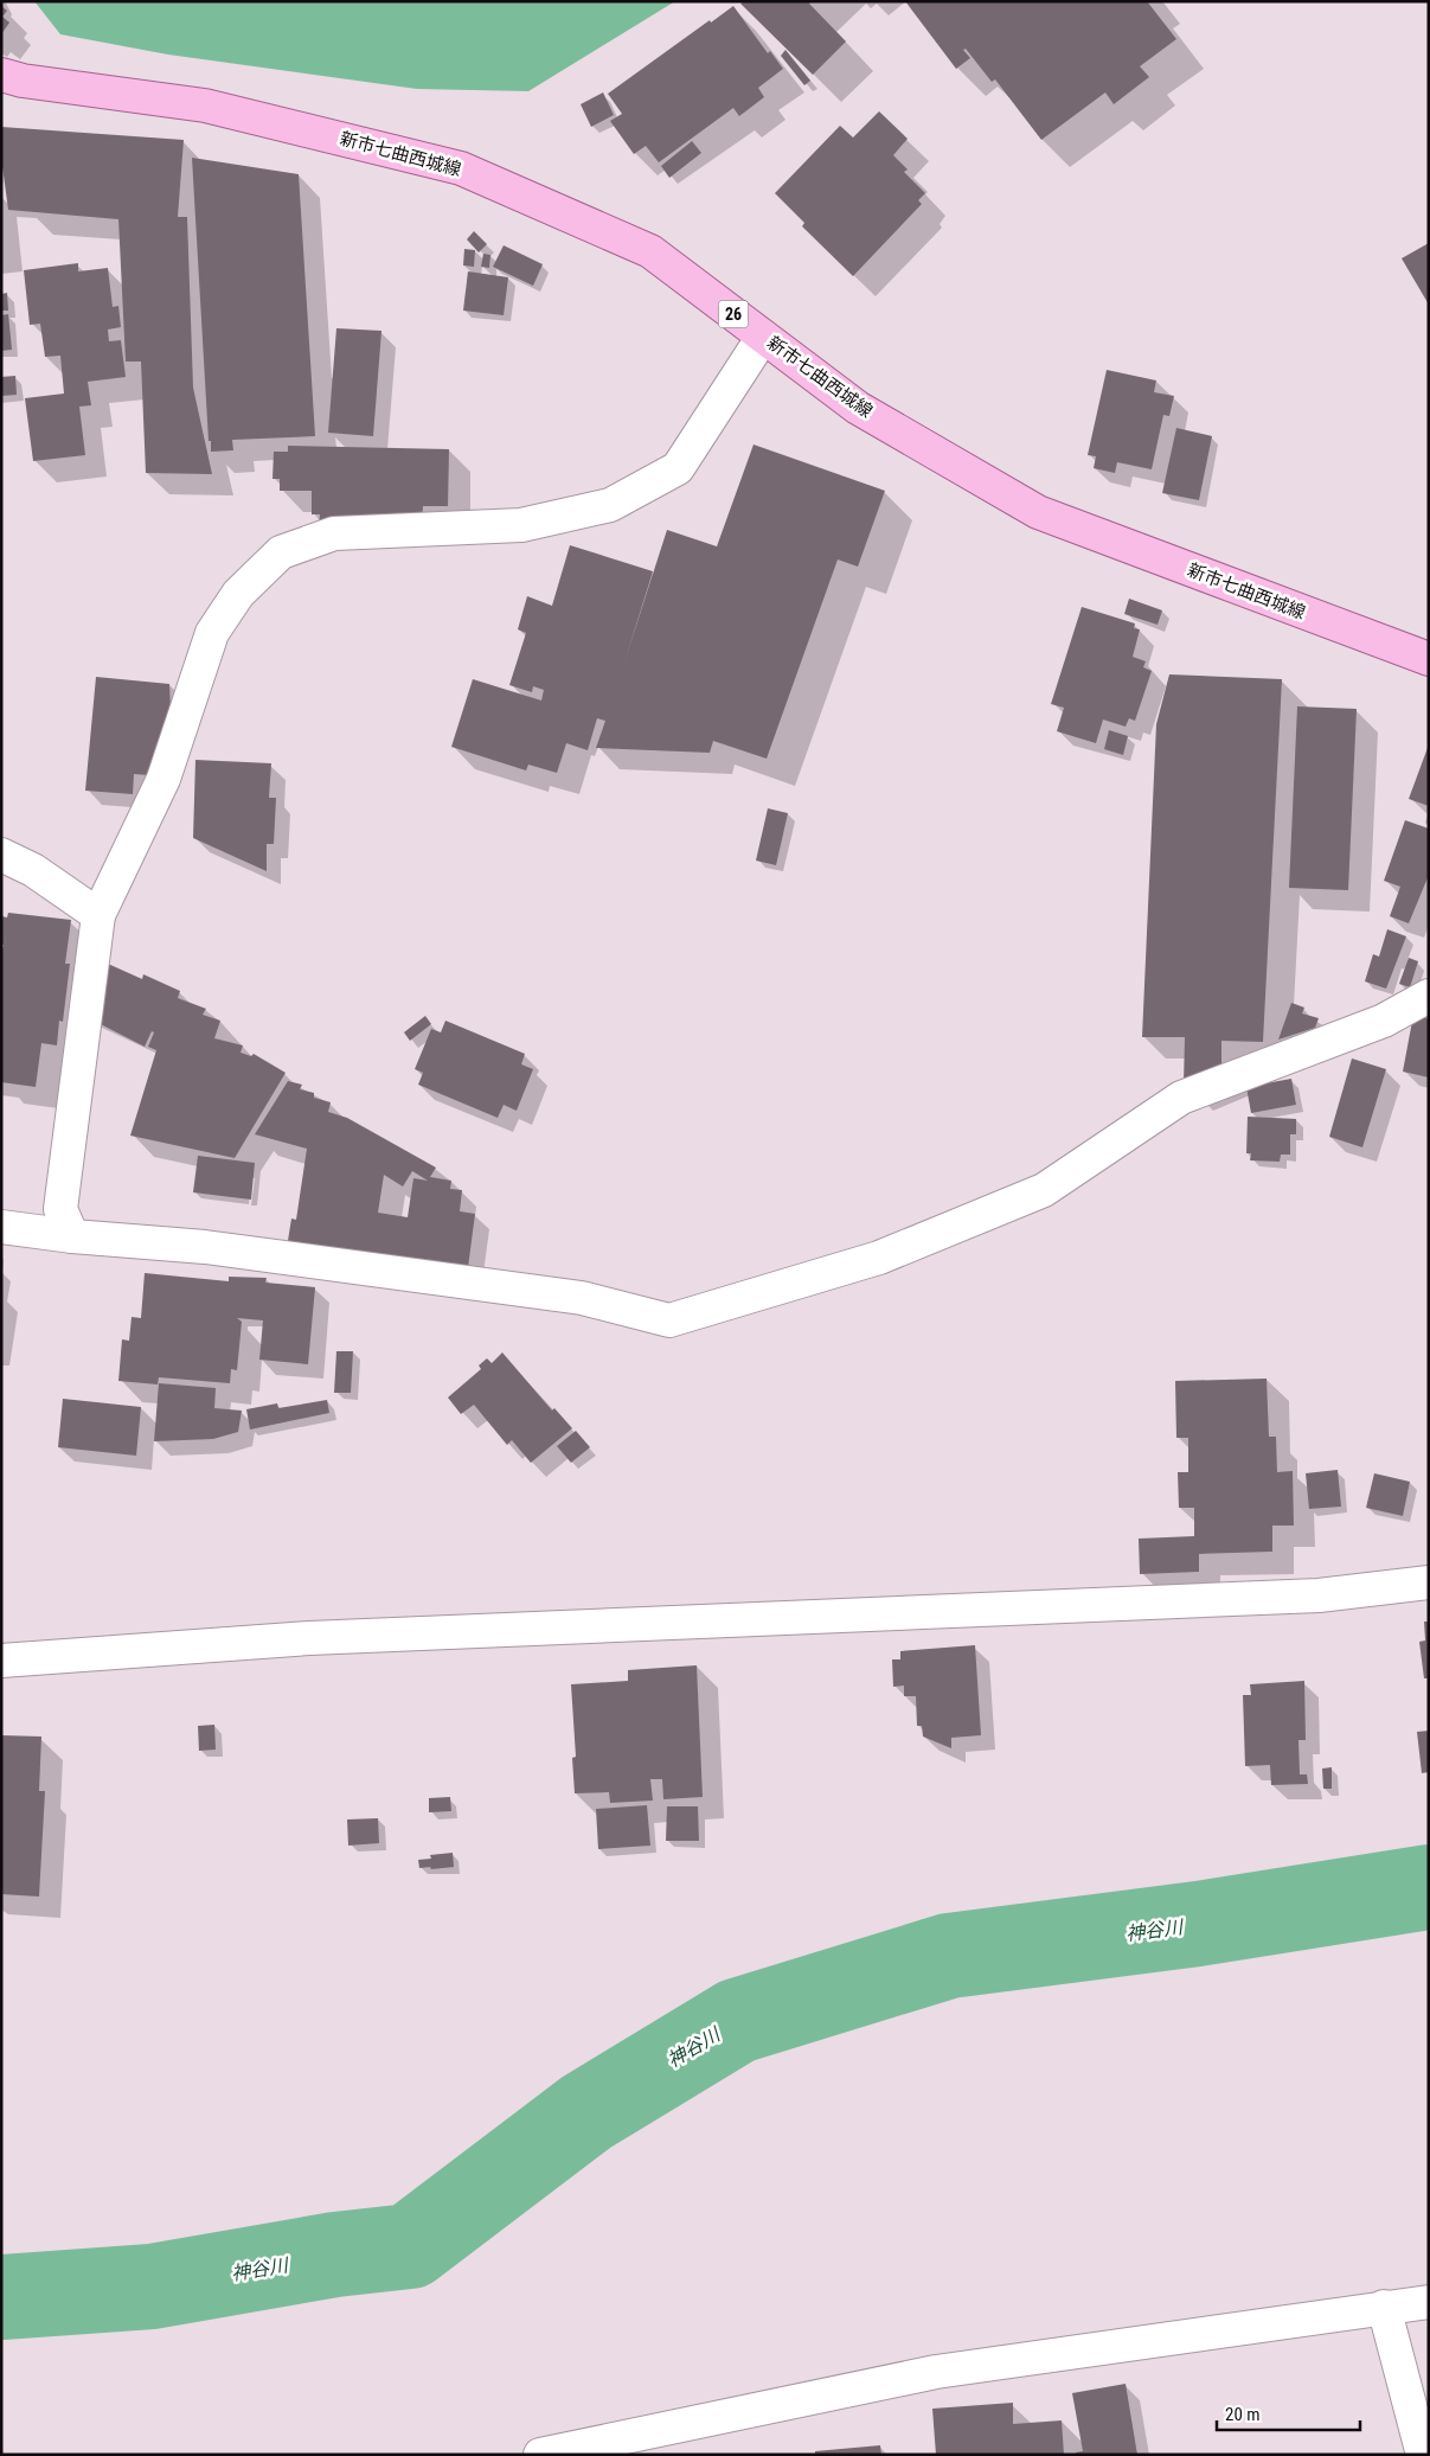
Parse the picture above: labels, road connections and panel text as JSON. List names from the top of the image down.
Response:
{
  "streets": {
    "main road": ["新市七曲西城線", "26"]
  },
  "water": ["神谷川"],
  "scale_bar": "20 m"
}
